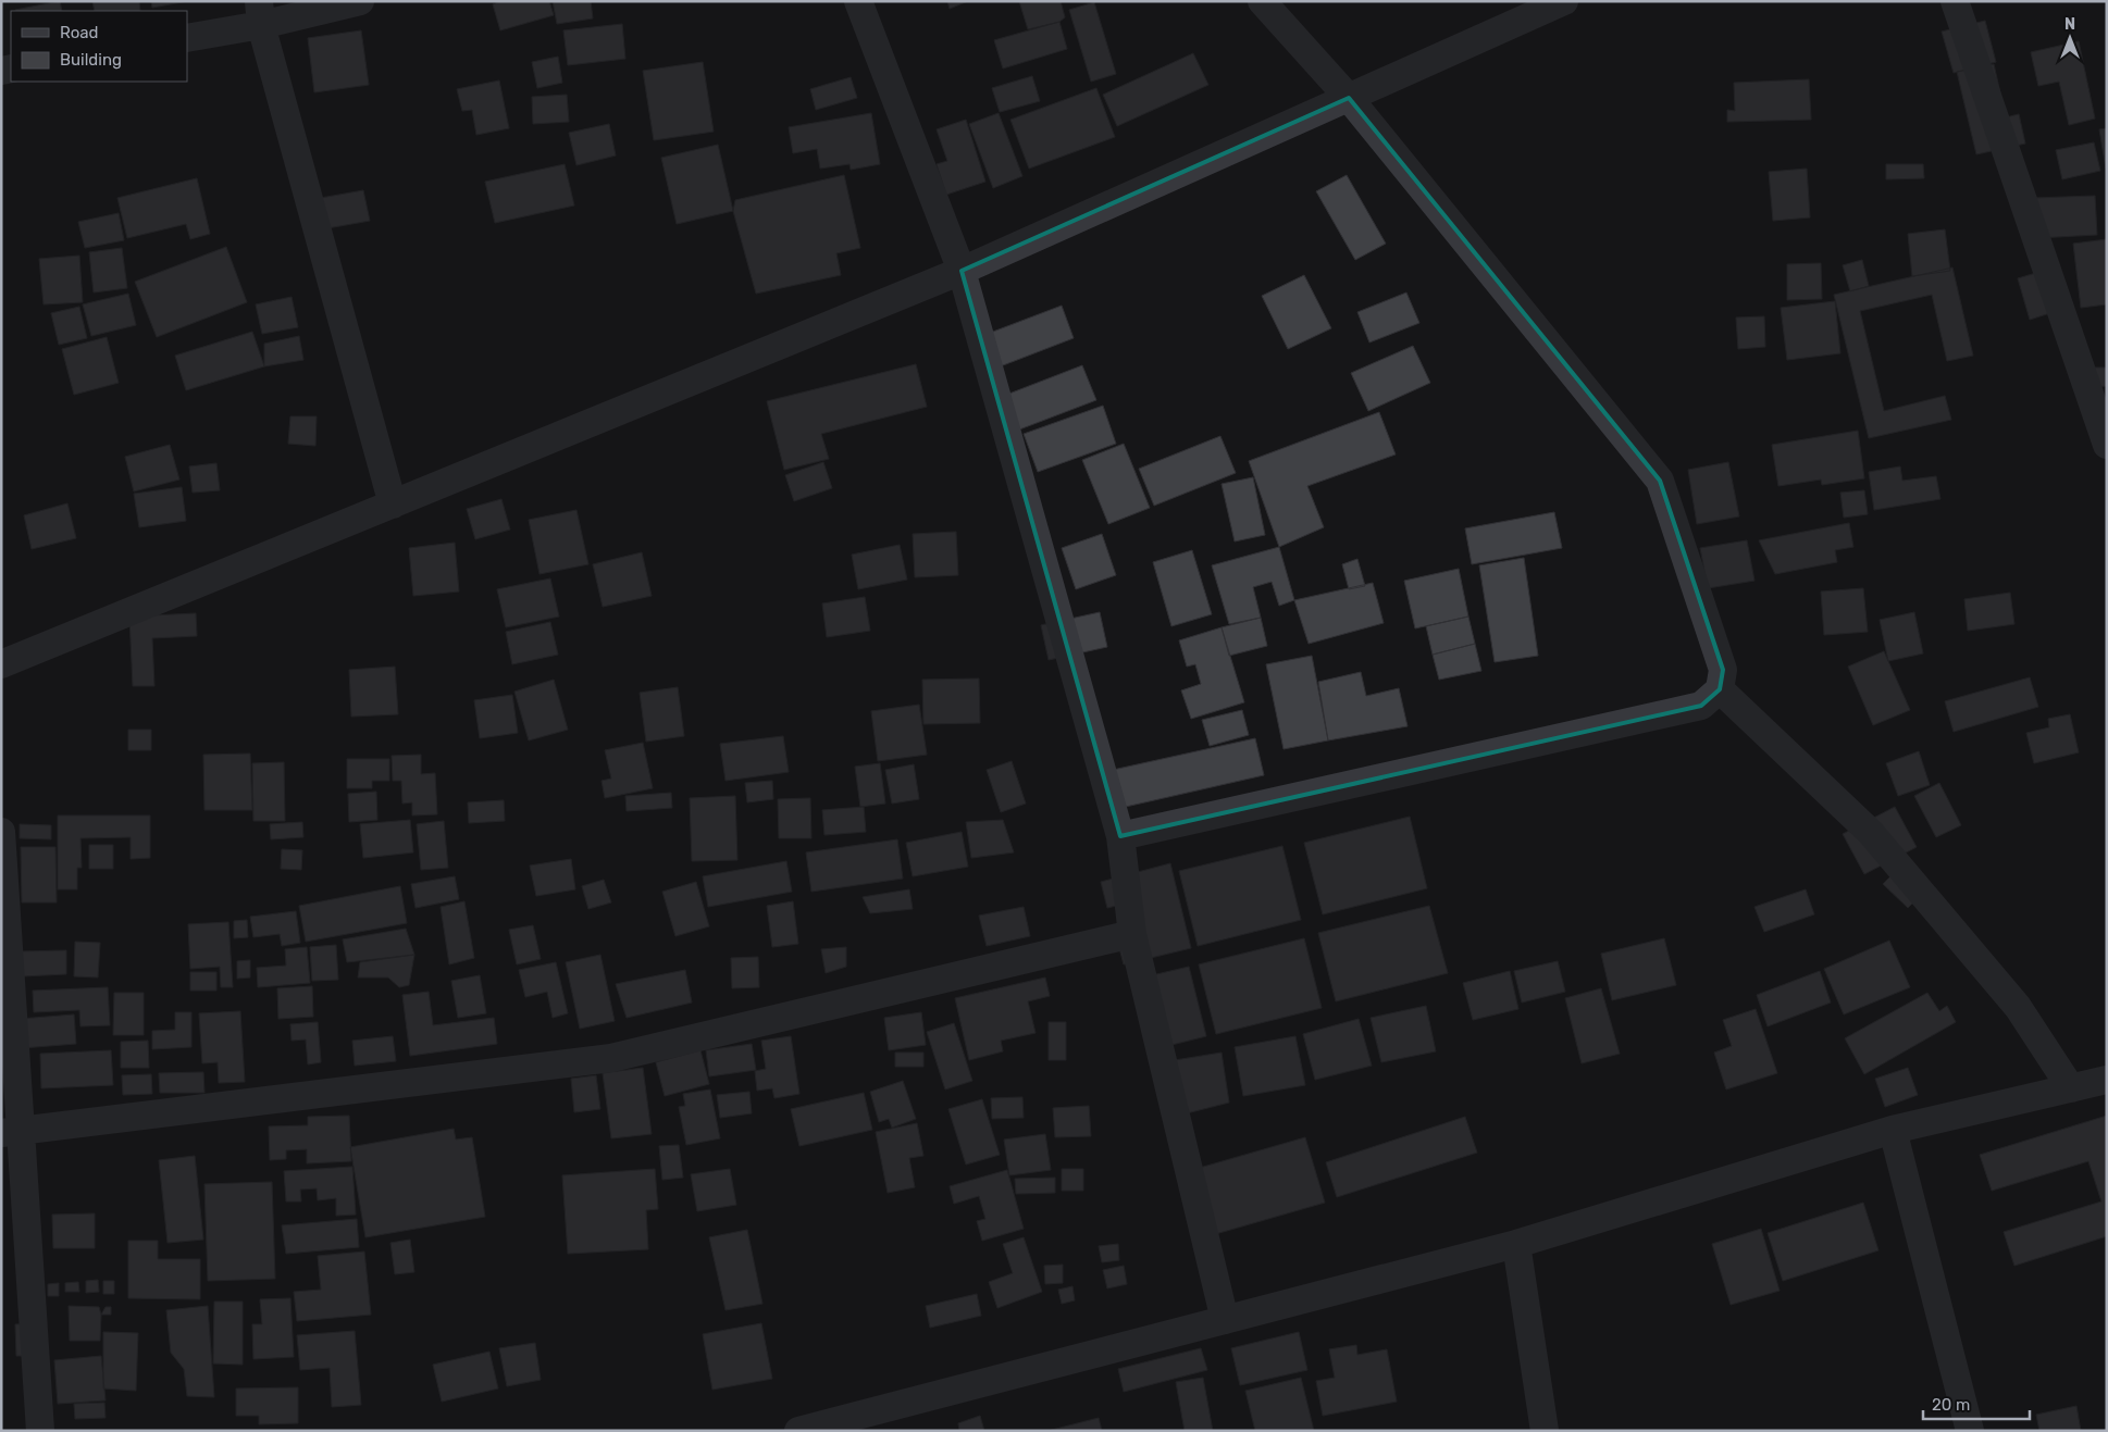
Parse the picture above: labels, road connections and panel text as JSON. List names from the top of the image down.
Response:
{
  "legend": ["Road", "Building"],
  "scale_bar": "20 m",
  "north": "top"
}
